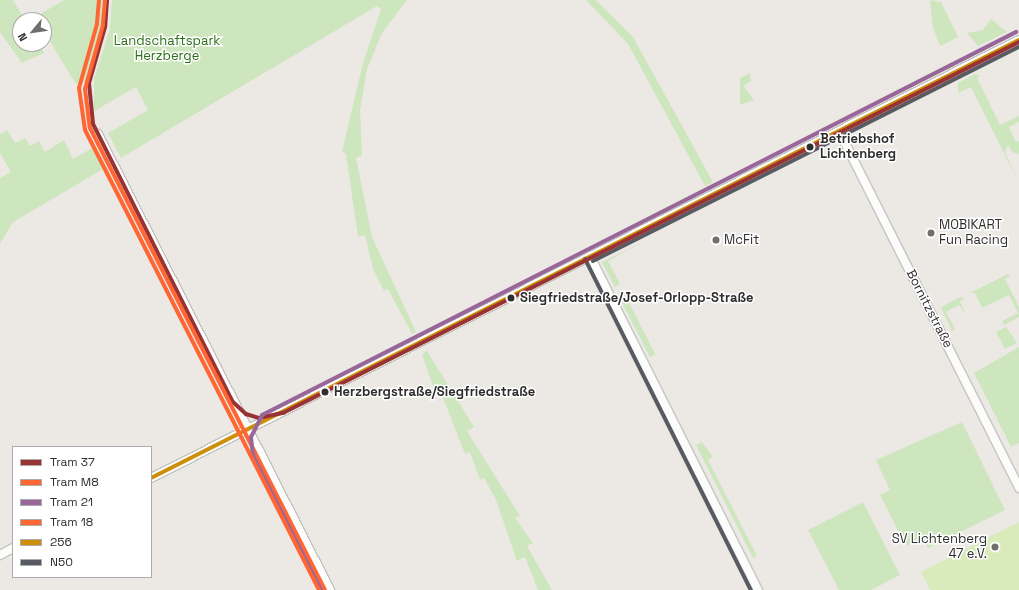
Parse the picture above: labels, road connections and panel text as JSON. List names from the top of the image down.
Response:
{
  "streets": {
    "street": ["Bornitzstraße"]
  },
  "parks": ["Landschaftspark Herzberge"],
  "places": [
    "Betriebshof Lichtenberg",
    "MOBIKART Fun Racing",
    "McFit",
    "Siegfriedstraße/Josef-Orlopp-Straße",
    "Herzbergstraße/Siegfriedstraße",
    "SV Lichtenberg 47 e.V."
  ],
  "lines": [
    "tram line 37",
    "tram line M8",
    "tram line 18",
    "tram line 21",
    "transit line 256",
    "transit line N50"
  ],
  "legend": [
    "Tram 37",
    "Tram M8",
    "Tram 21",
    "Tram 18",
    "256",
    "N50"
  ],
  "north": "bottom left"
}
